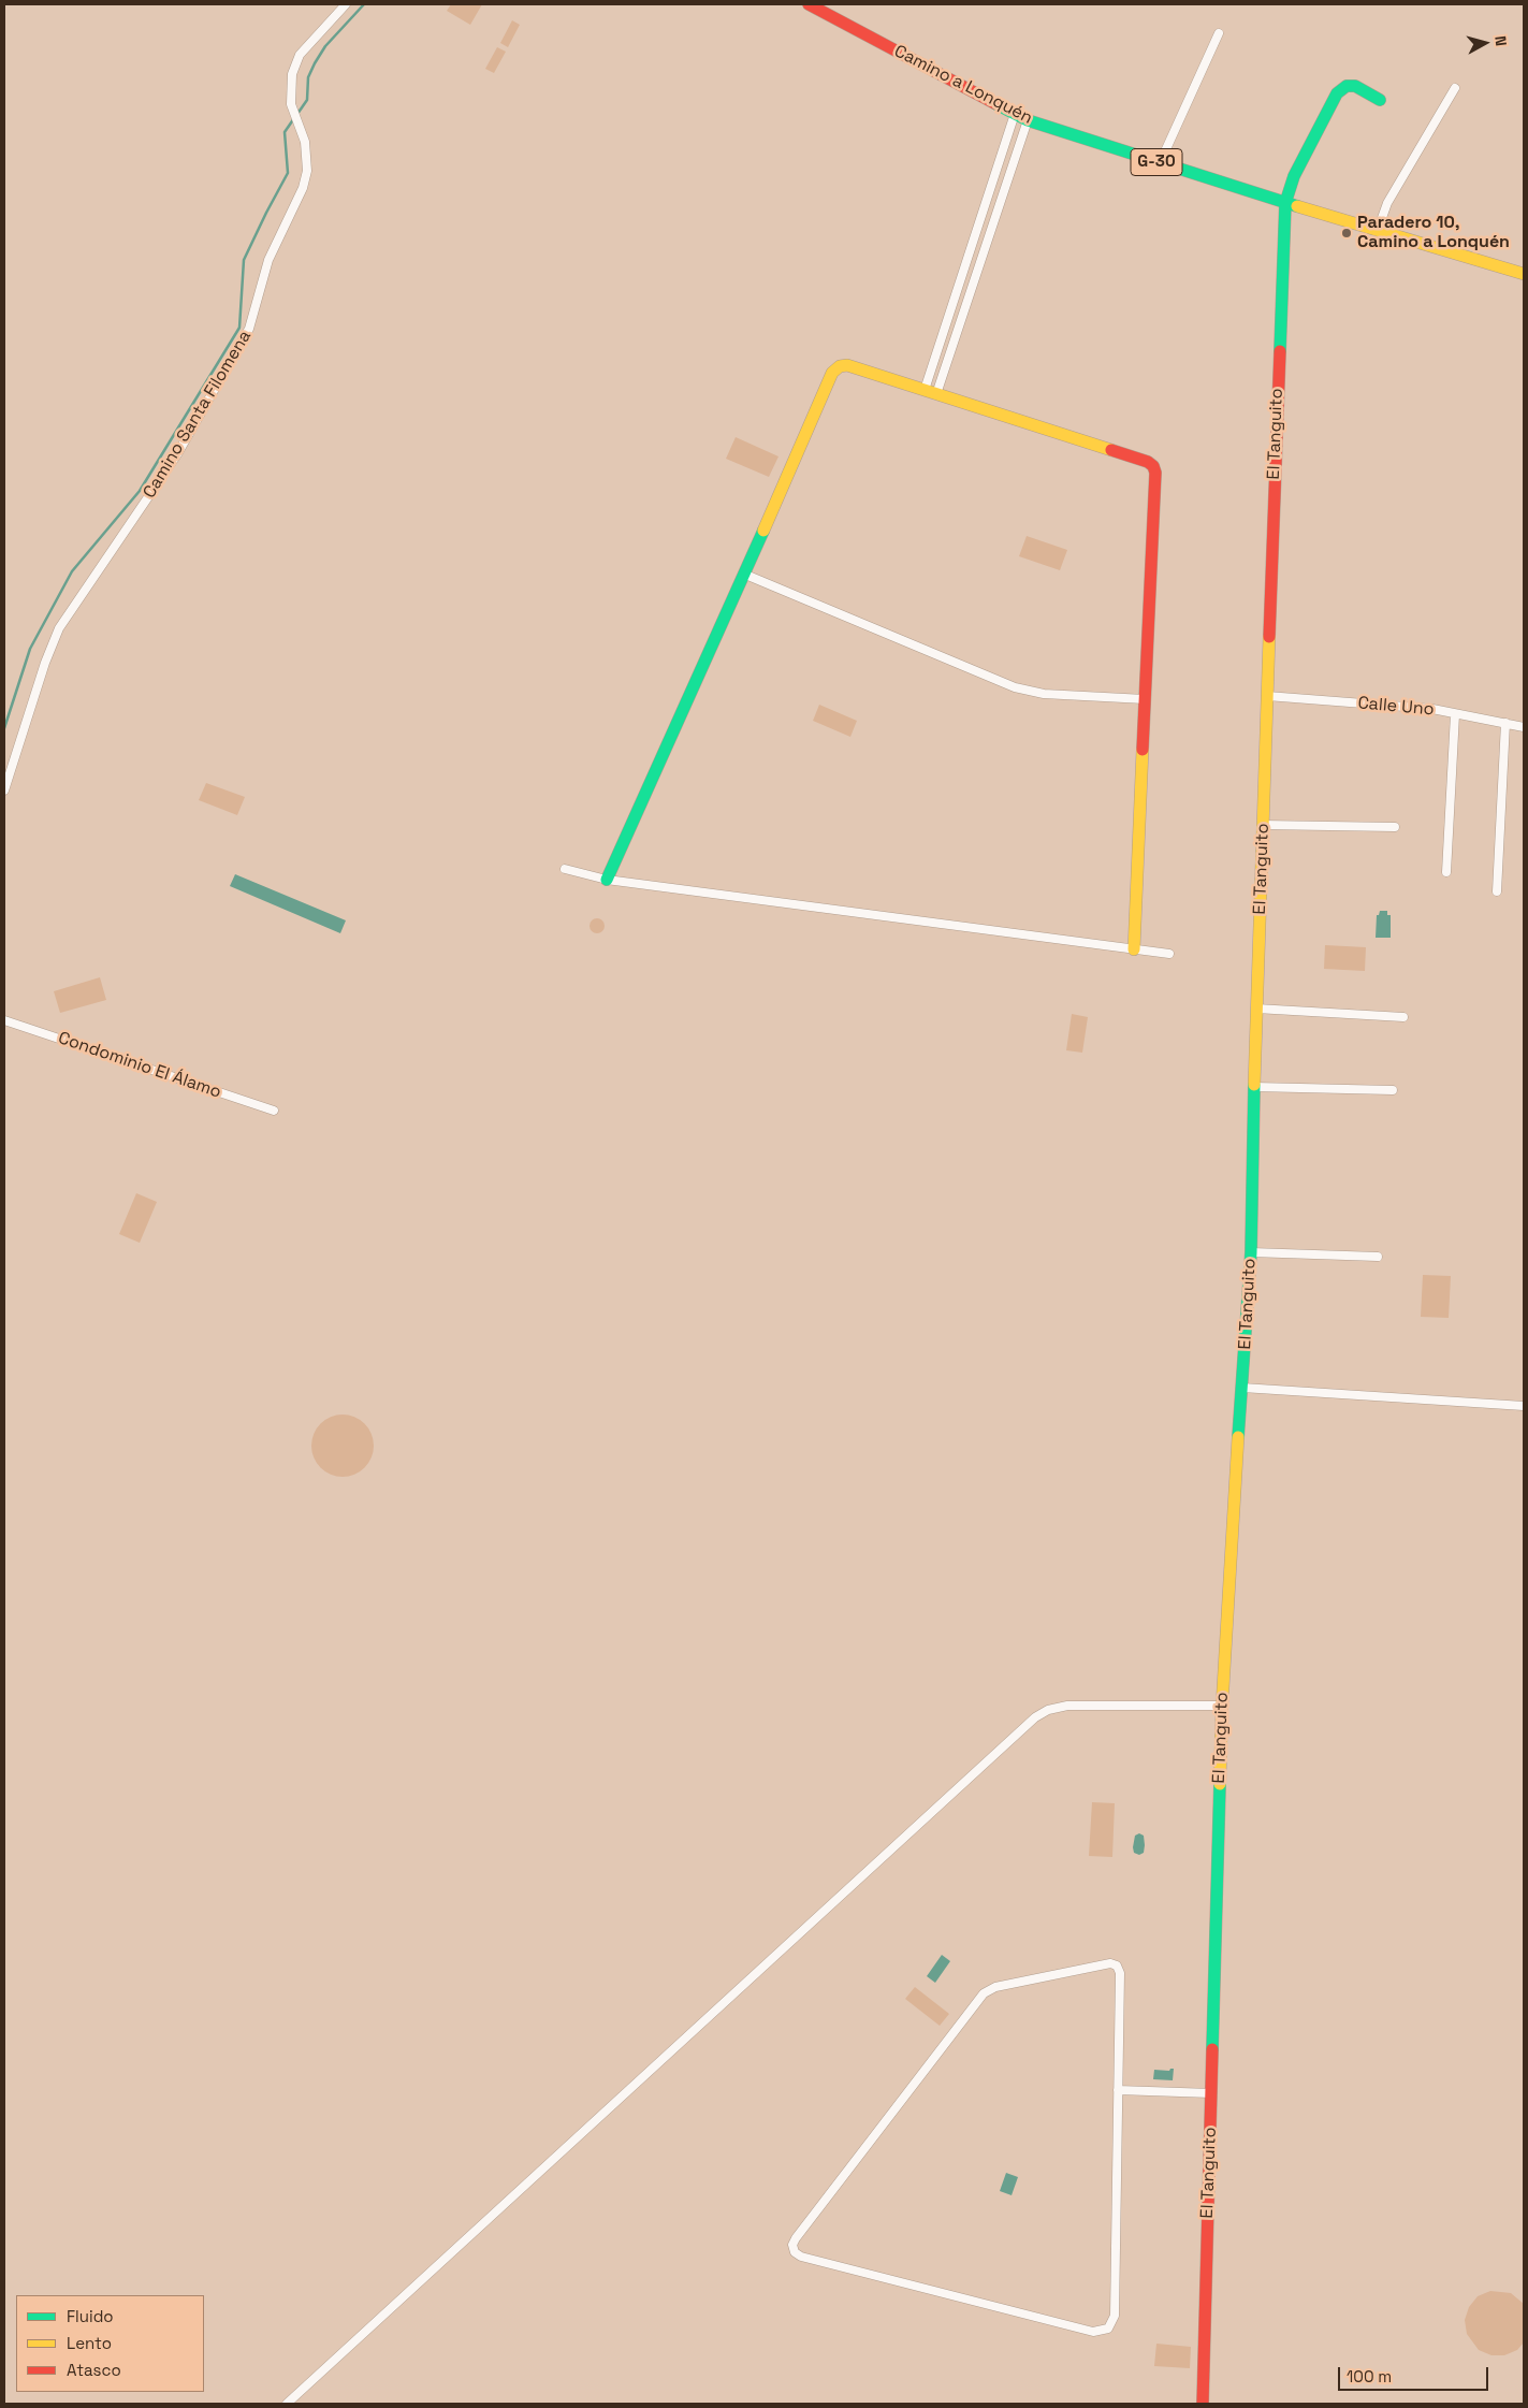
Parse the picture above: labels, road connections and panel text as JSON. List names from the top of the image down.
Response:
{
  "streets": {
    "street": [
      "Camino a Lonquén",
      "G-30",
      "Camino Santa Filomena",
      "El Tanguito",
      "Calle Uno",
      "Condominio El Álamo"
    ]
  },
  "crossings": [
    ["Camino a Lonquén", "El Tanguito"],
    ["El Tanguito", "Calle Uno"]
  ],
  "places": ["Paradero 10, Camino a Lonquén"],
  "legend": ["Fluido", "Lento", "Atasco"],
  "scale_bar": "100 m",
  "north": "right"
}
